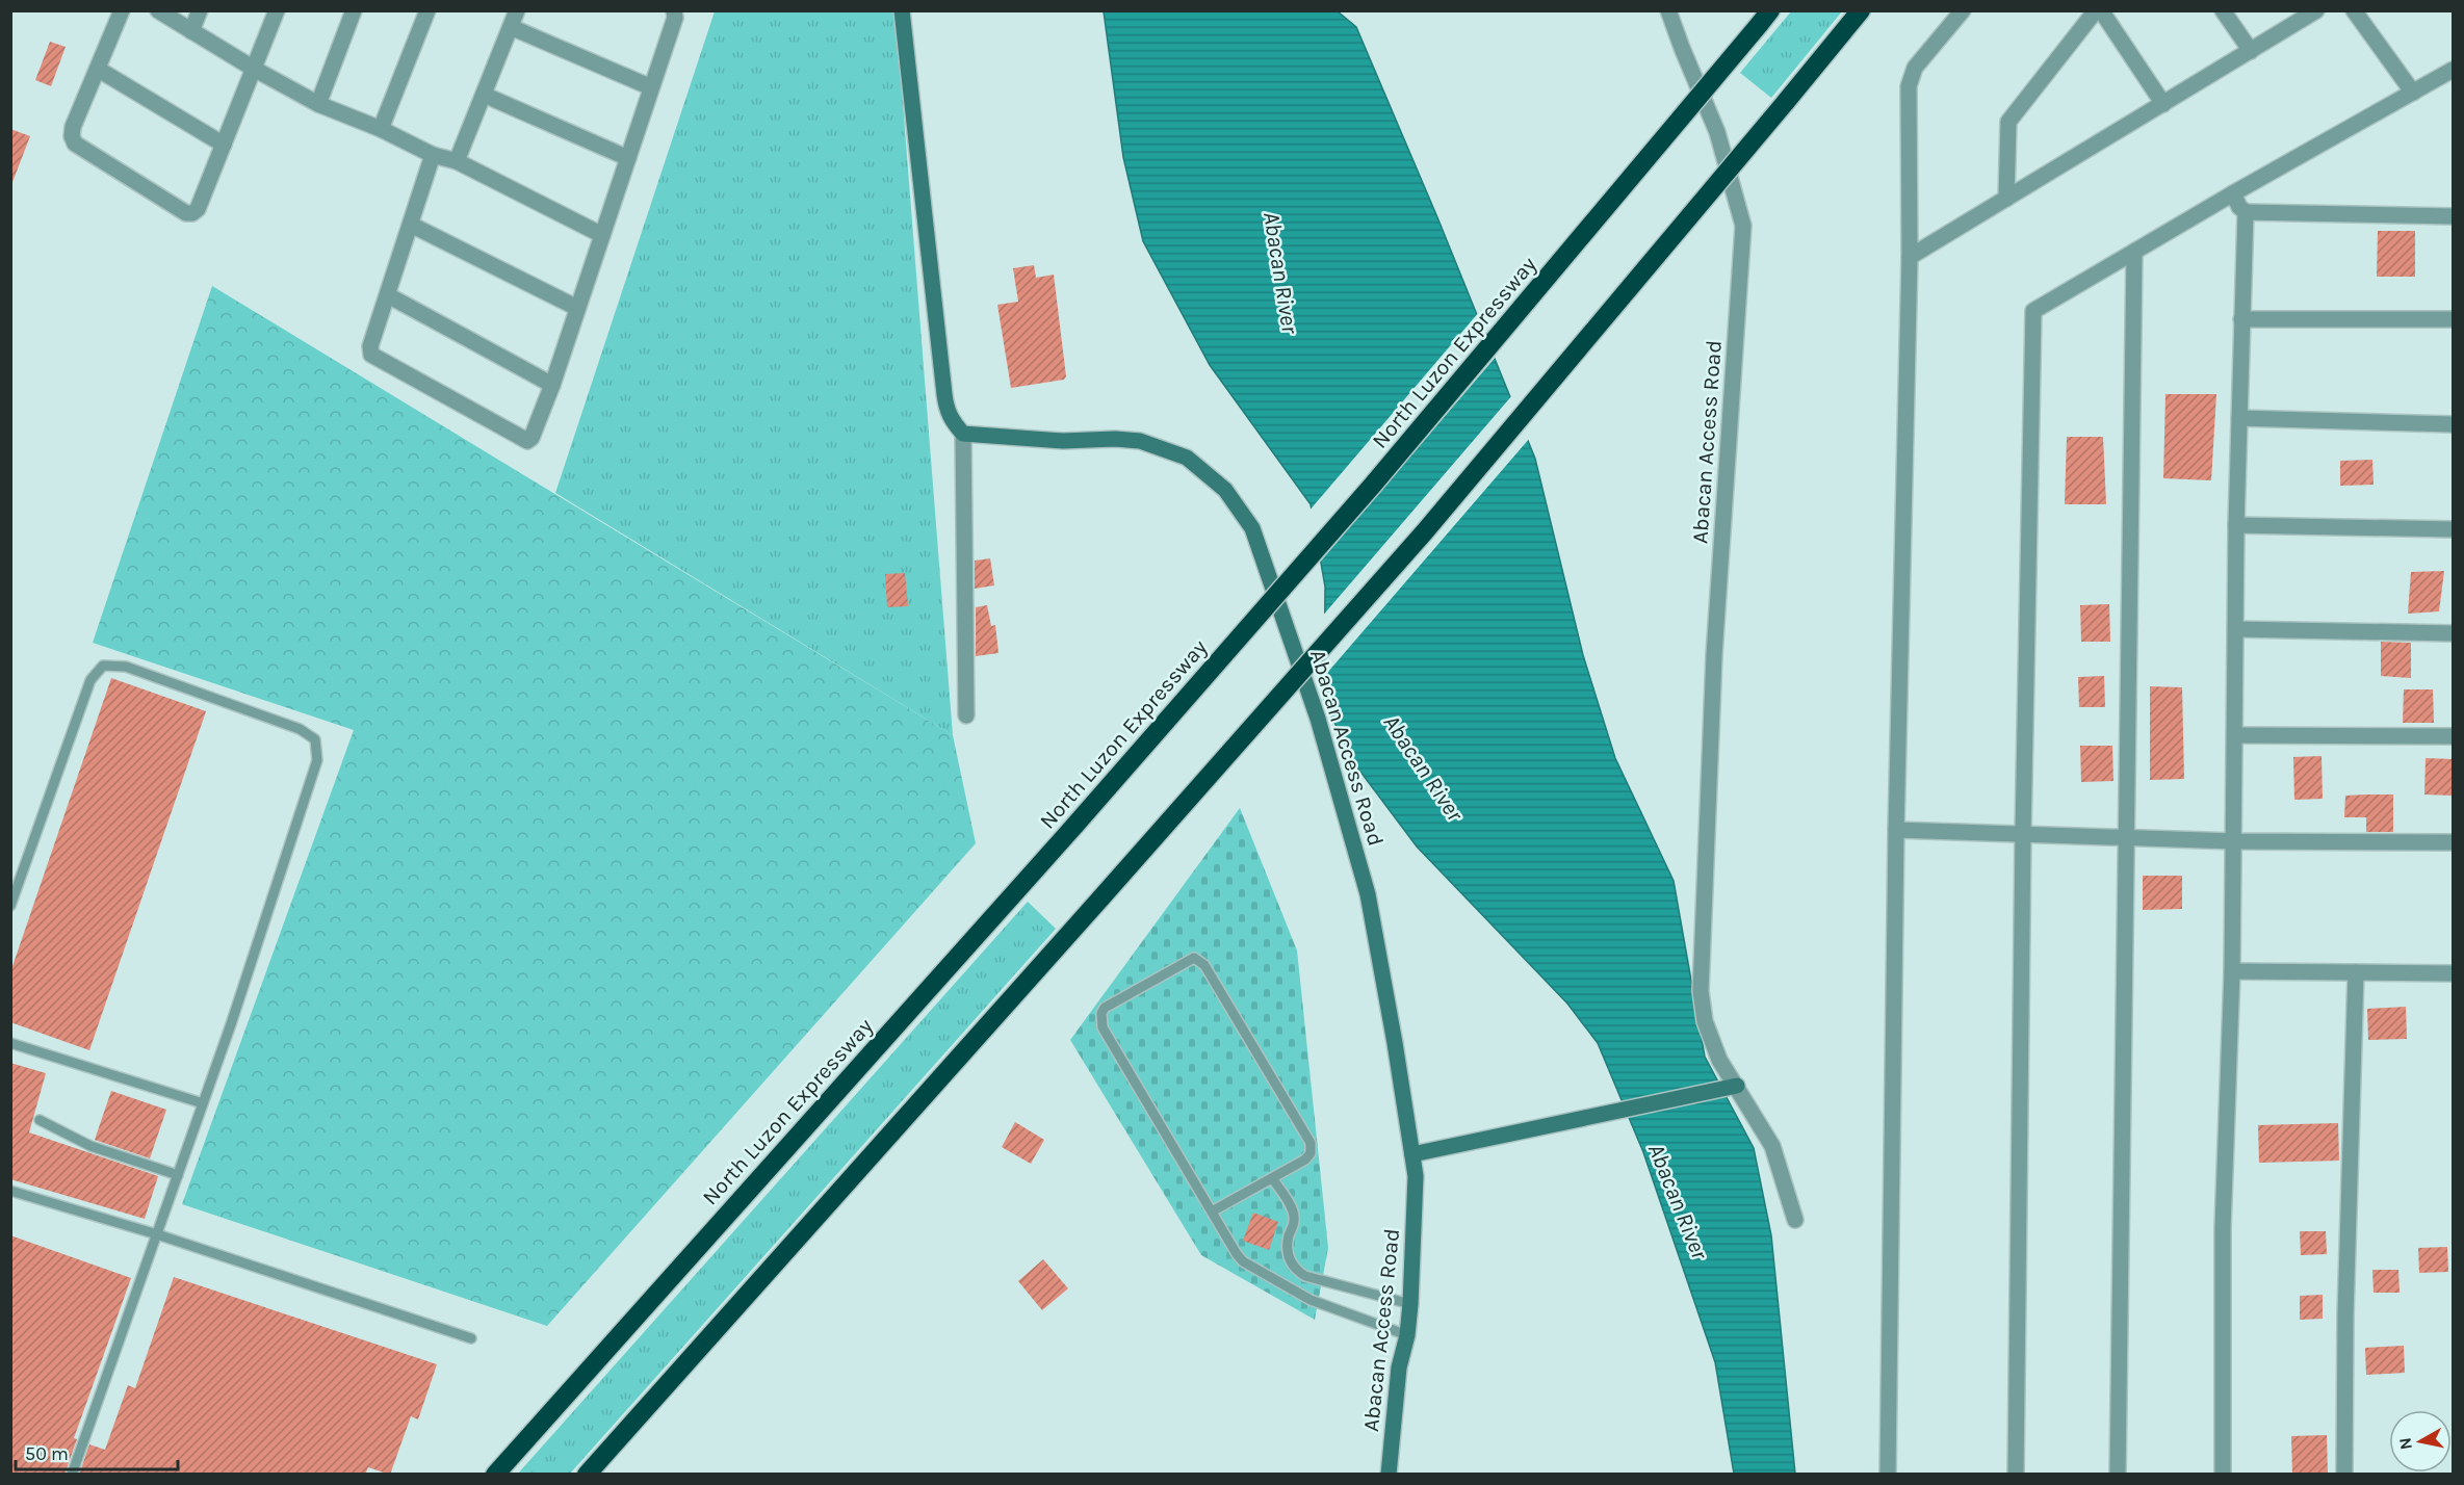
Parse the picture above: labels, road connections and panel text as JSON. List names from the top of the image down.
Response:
{
  "streets": {
    "highway": ["North Luzon Expressway"],
    "street": ["Abacan Access Road"]
  },
  "water": ["Abacan River"],
  "scale_bar": "50 m",
  "north": "left"
}
